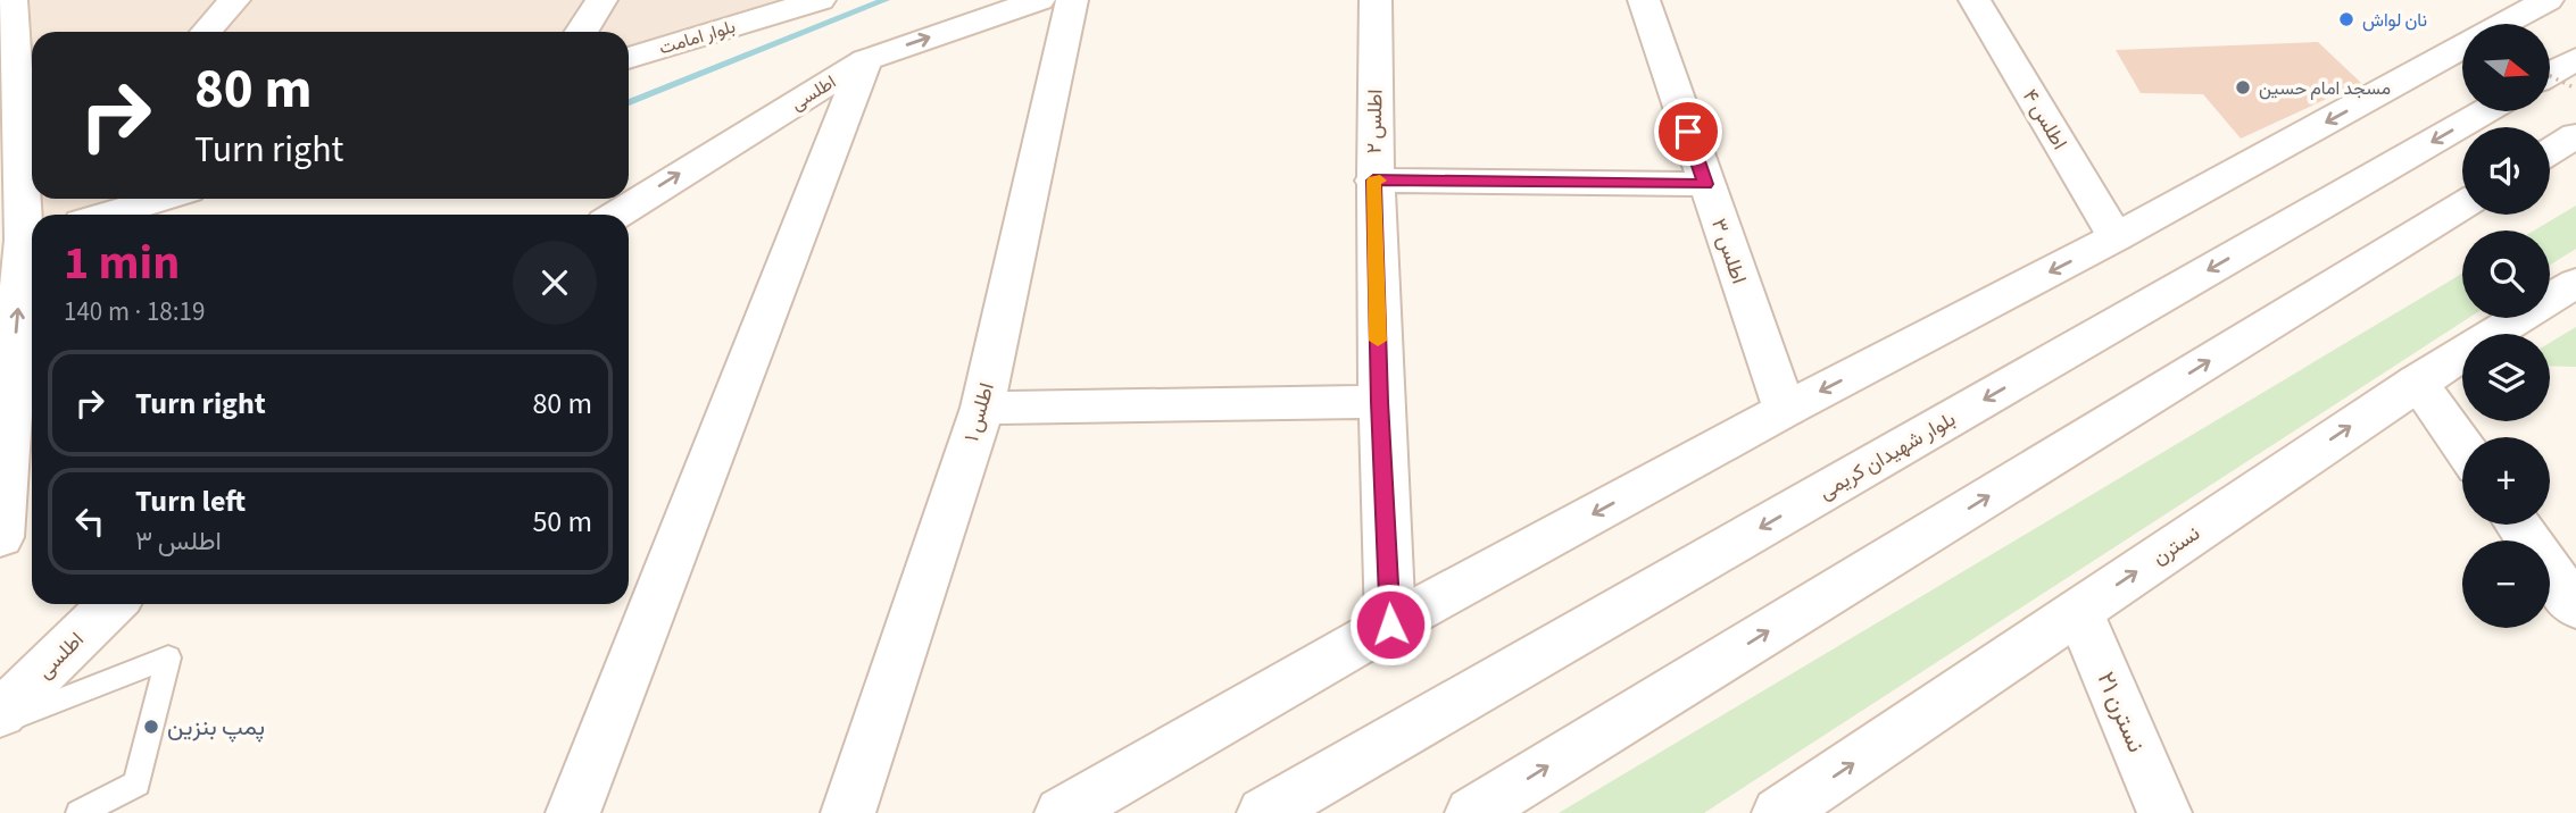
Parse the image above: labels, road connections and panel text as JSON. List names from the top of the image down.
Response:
{
  "streets": {
    "street": [
      "بلوار امامت",
      "اطلسی",
      "اطلس ۴",
      "اطلس ۲",
      "اطلس ۳",
      "اطلس ۱",
      "بلوار شهیدان کریمی",
      "نسترن",
      "نسترن ۲۱"
    ]
  },
  "crossings": [
    ["نسترن", "نسترن ۲۱"]
  ],
  "one_way": ["اطلسی"],
  "places": ["نان لواش", "مسجد امام حسین", "پمپ بنزین"],
  "north": "right",
  "page": {
    "map_buttons": ["+", "−"],
    "turn": ["80 m", "Turn right"],
    "heading": ["1 min", "140 m · 18:19"],
    "list": [
      {
        "name": "Turn right",
        "value": "80 m"
      },
      {
        "name": "Turn left",
        "note": "اطلس ۳",
        "value": "50 m"
      }
    ]
  }
}
